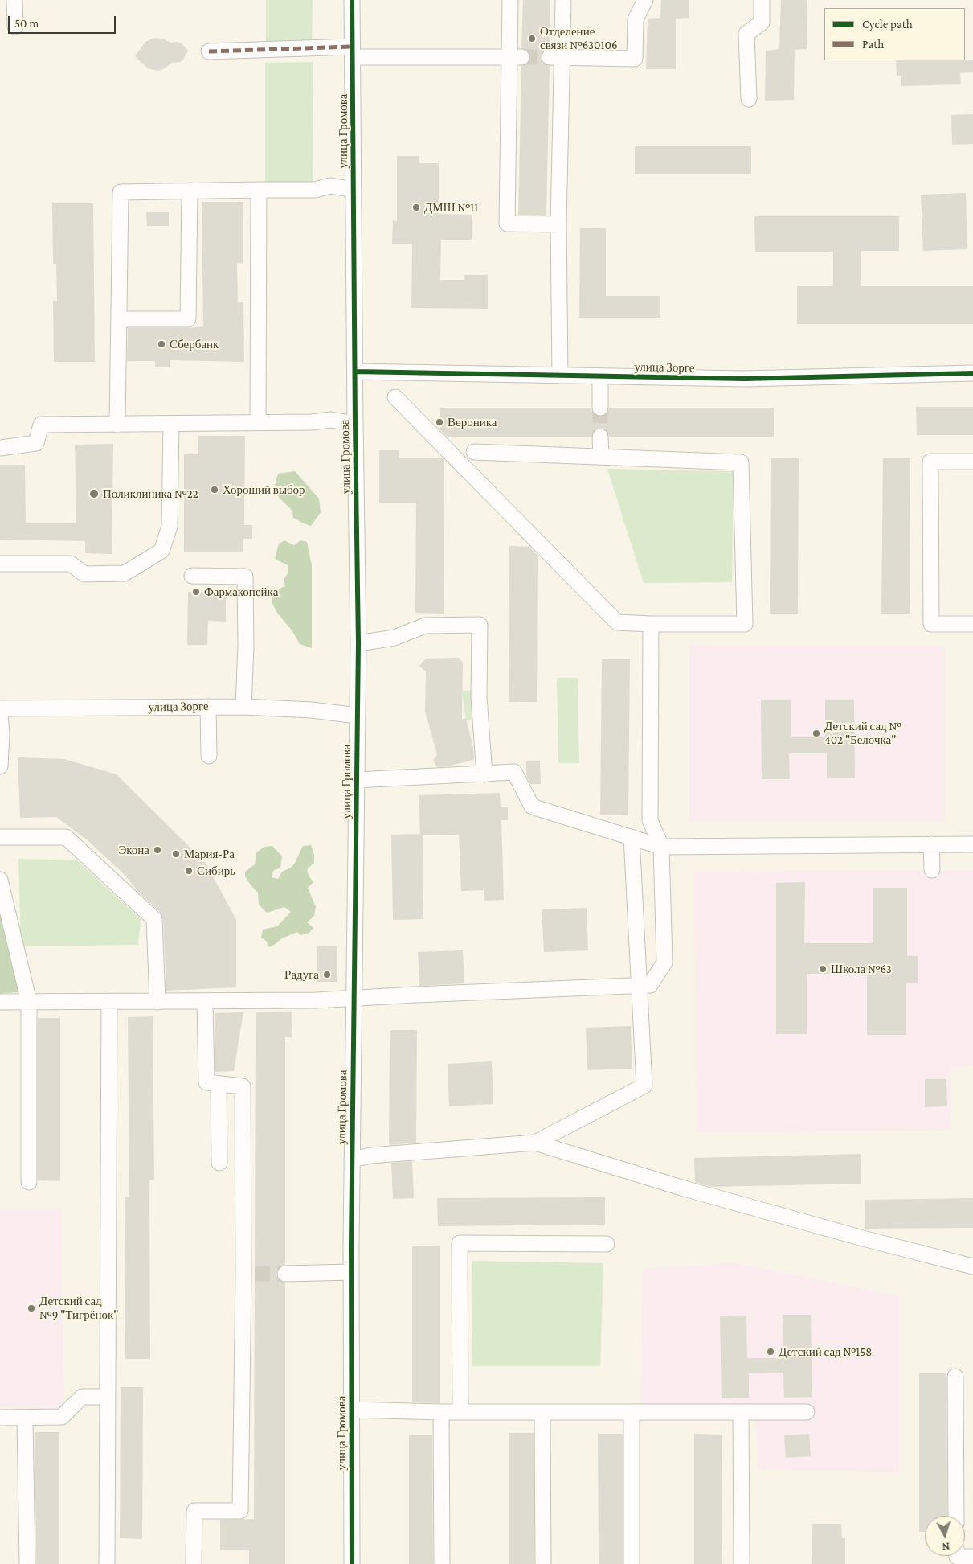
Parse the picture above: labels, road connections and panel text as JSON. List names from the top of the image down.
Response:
{
  "streets": {
    "street": ["улица Громова", "улица Зорге"]
  },
  "crossings": [
    ["улица Громова", "улица Зорге"]
  ],
  "places": [
    "Отделение связи №630106",
    "ДМШ №11",
    "Сбербанк",
    "Вероника",
    "Хороший выбор",
    "Поликлиника №22",
    "Фармакопейка",
    "Детский сад № 402 \"Белочка\"",
    "Экона",
    "Мария-Ра",
    "Сибирь",
    "Школа №63",
    "Радуга",
    "Детский сад №9 \"Тигрёнок\"",
    "Детский сад №158"
  ],
  "legend": ["Cycle path", "Path"],
  "scale_bar": "50 m",
  "north": "bottom"
}
